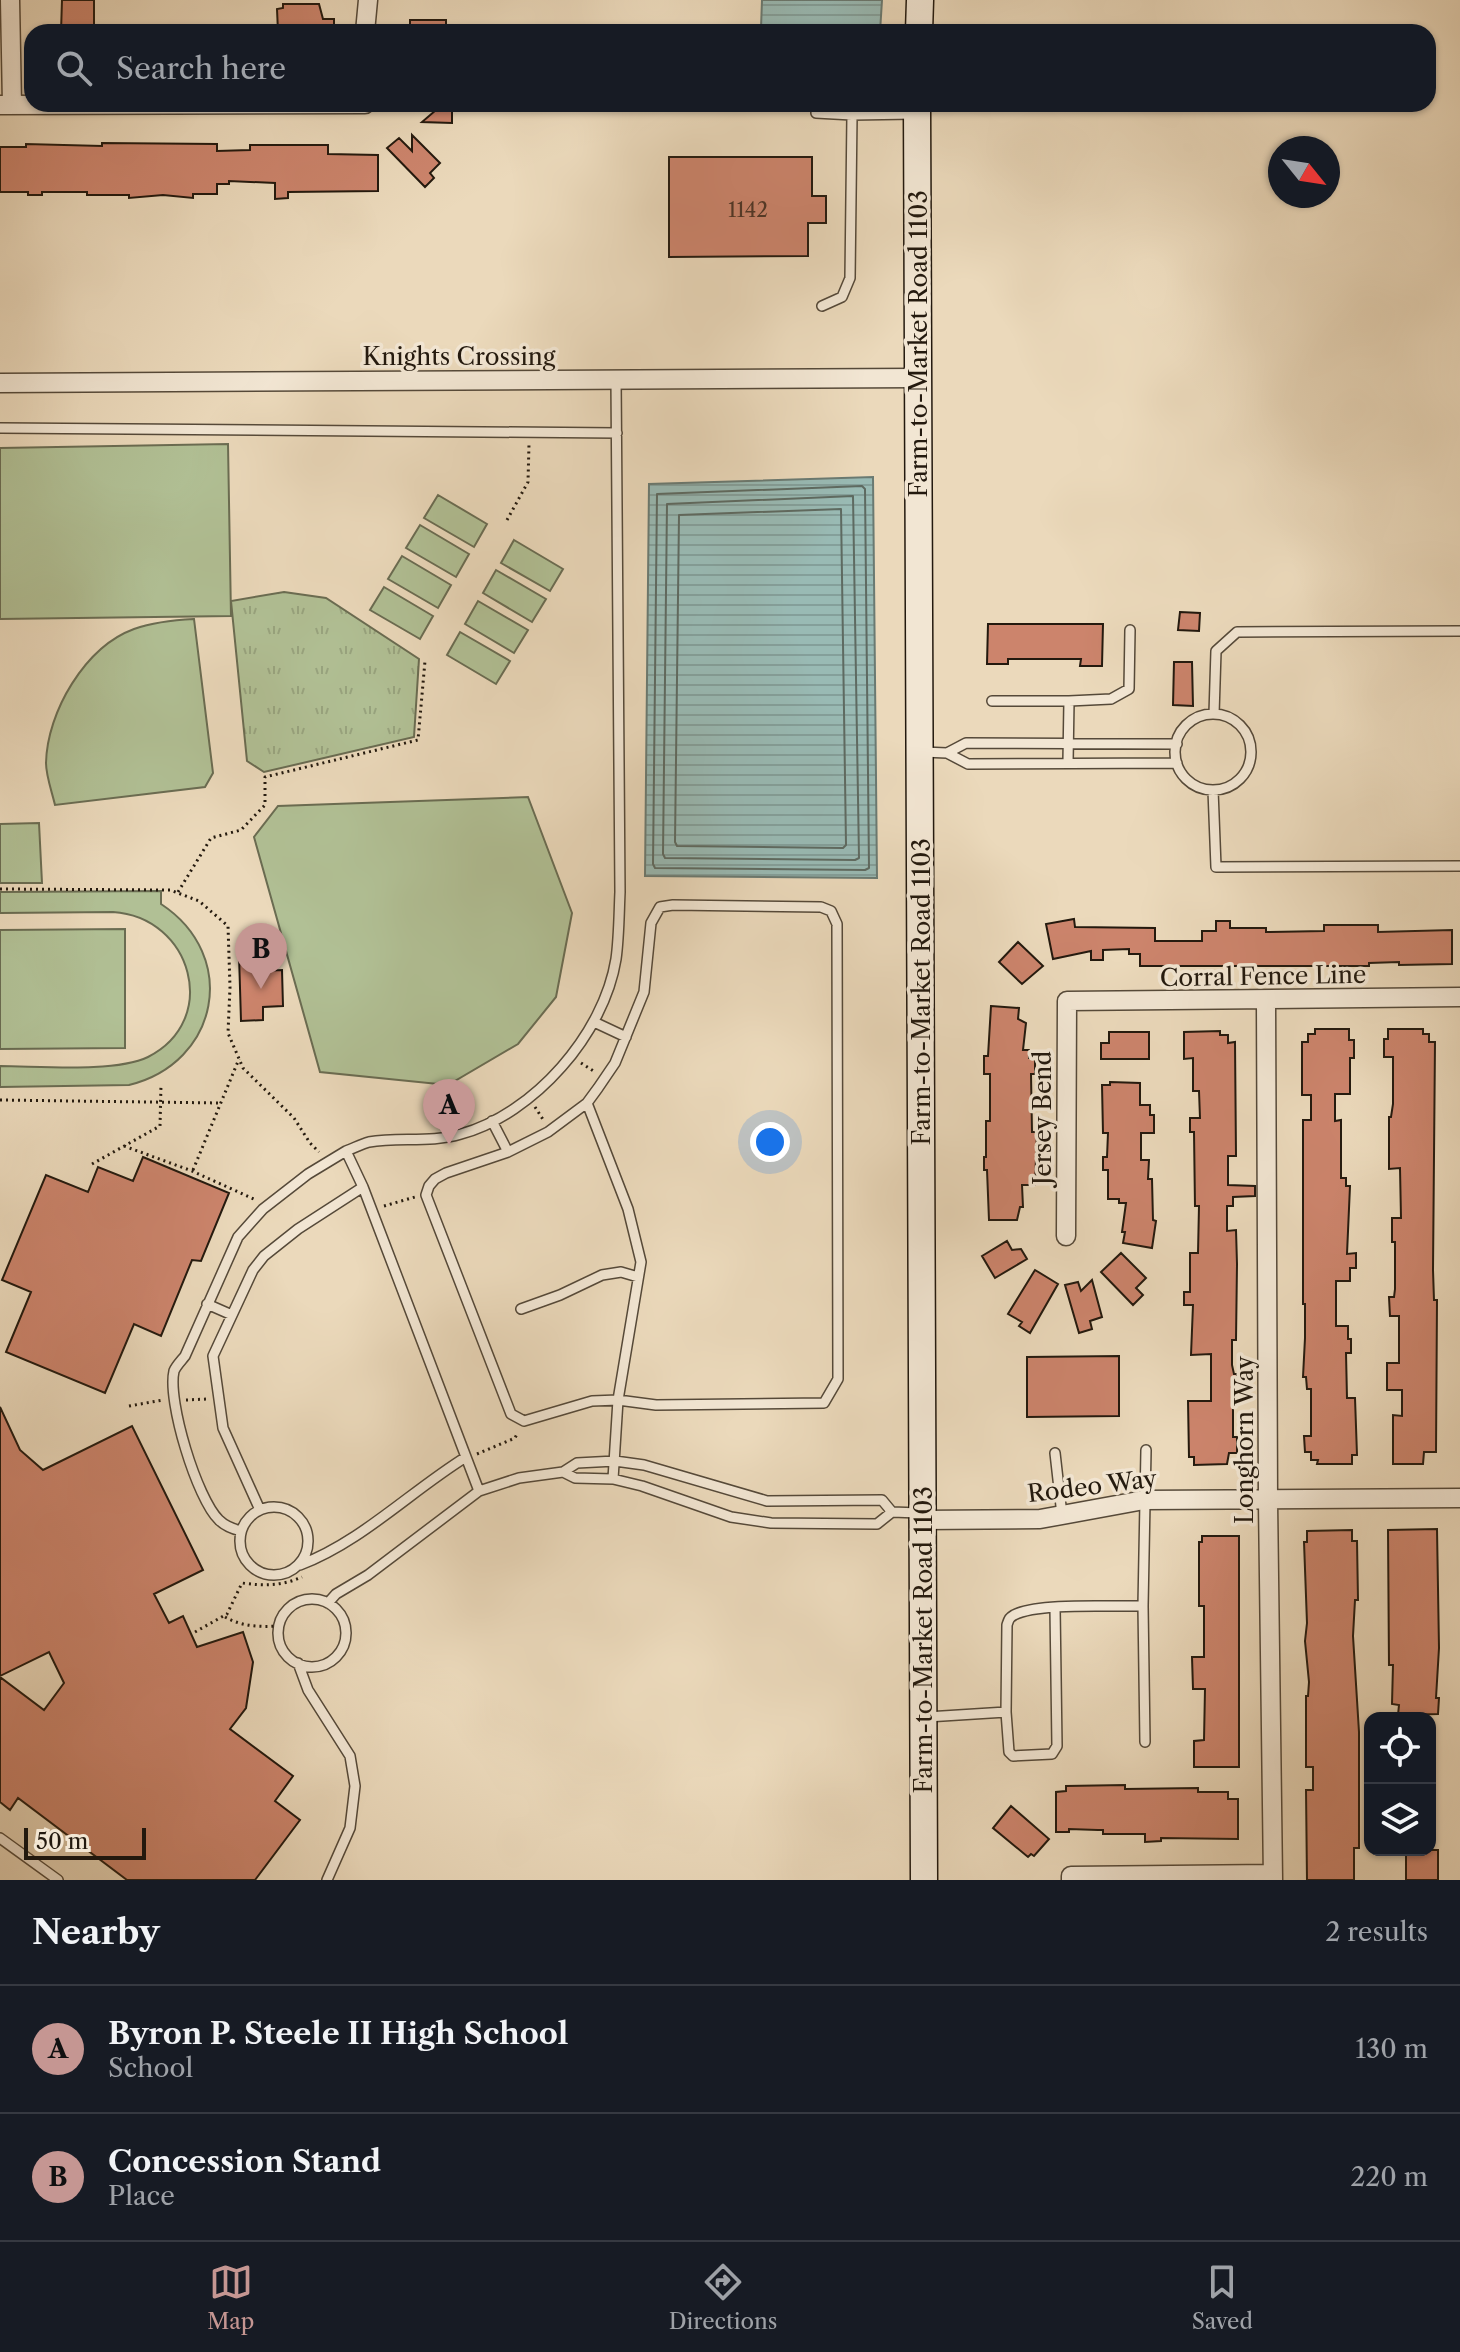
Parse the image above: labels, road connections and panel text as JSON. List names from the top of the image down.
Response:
{
  "streets": {
    "main road": ["Farm-to-Market Road 1103"],
    "street": [
      "Knights Crossing",
      "Corral Fence Line",
      "Jersey Bend",
      "Longhorn Way",
      "Rodeo Way"
    ]
  },
  "crossings": [
    ["Farm-to-Market Road 1103", "Knights Crossing"],
    ["Farm-to-Market Road 1103", "Rodeo Way"],
    ["Corral Fence Line", "Jersey Bend"],
    ["Corral Fence Line", "Longhorn Way"],
    ["Longhorn Way", "Rodeo Way"]
  ],
  "house_numbers": ["1142"],
  "scale_bar": "50 m",
  "north": "bottom right",
  "page": {
    "search": "Search here",
    "pins": ["B", "A"],
    "scale": "50 m",
    "heading": ["Nearby", "2 results"],
    "list": [
      {
        "mark": "A",
        "name": "Byron P. Steele II High School",
        "note": "School",
        "value": "130 m"
      },
      {
        "mark": "B",
        "name": "Concession Stand",
        "note": "Place",
        "value": "220 m"
      }
    ],
    "nav": ["Map", "Directions", "Saved"]
  }
}
